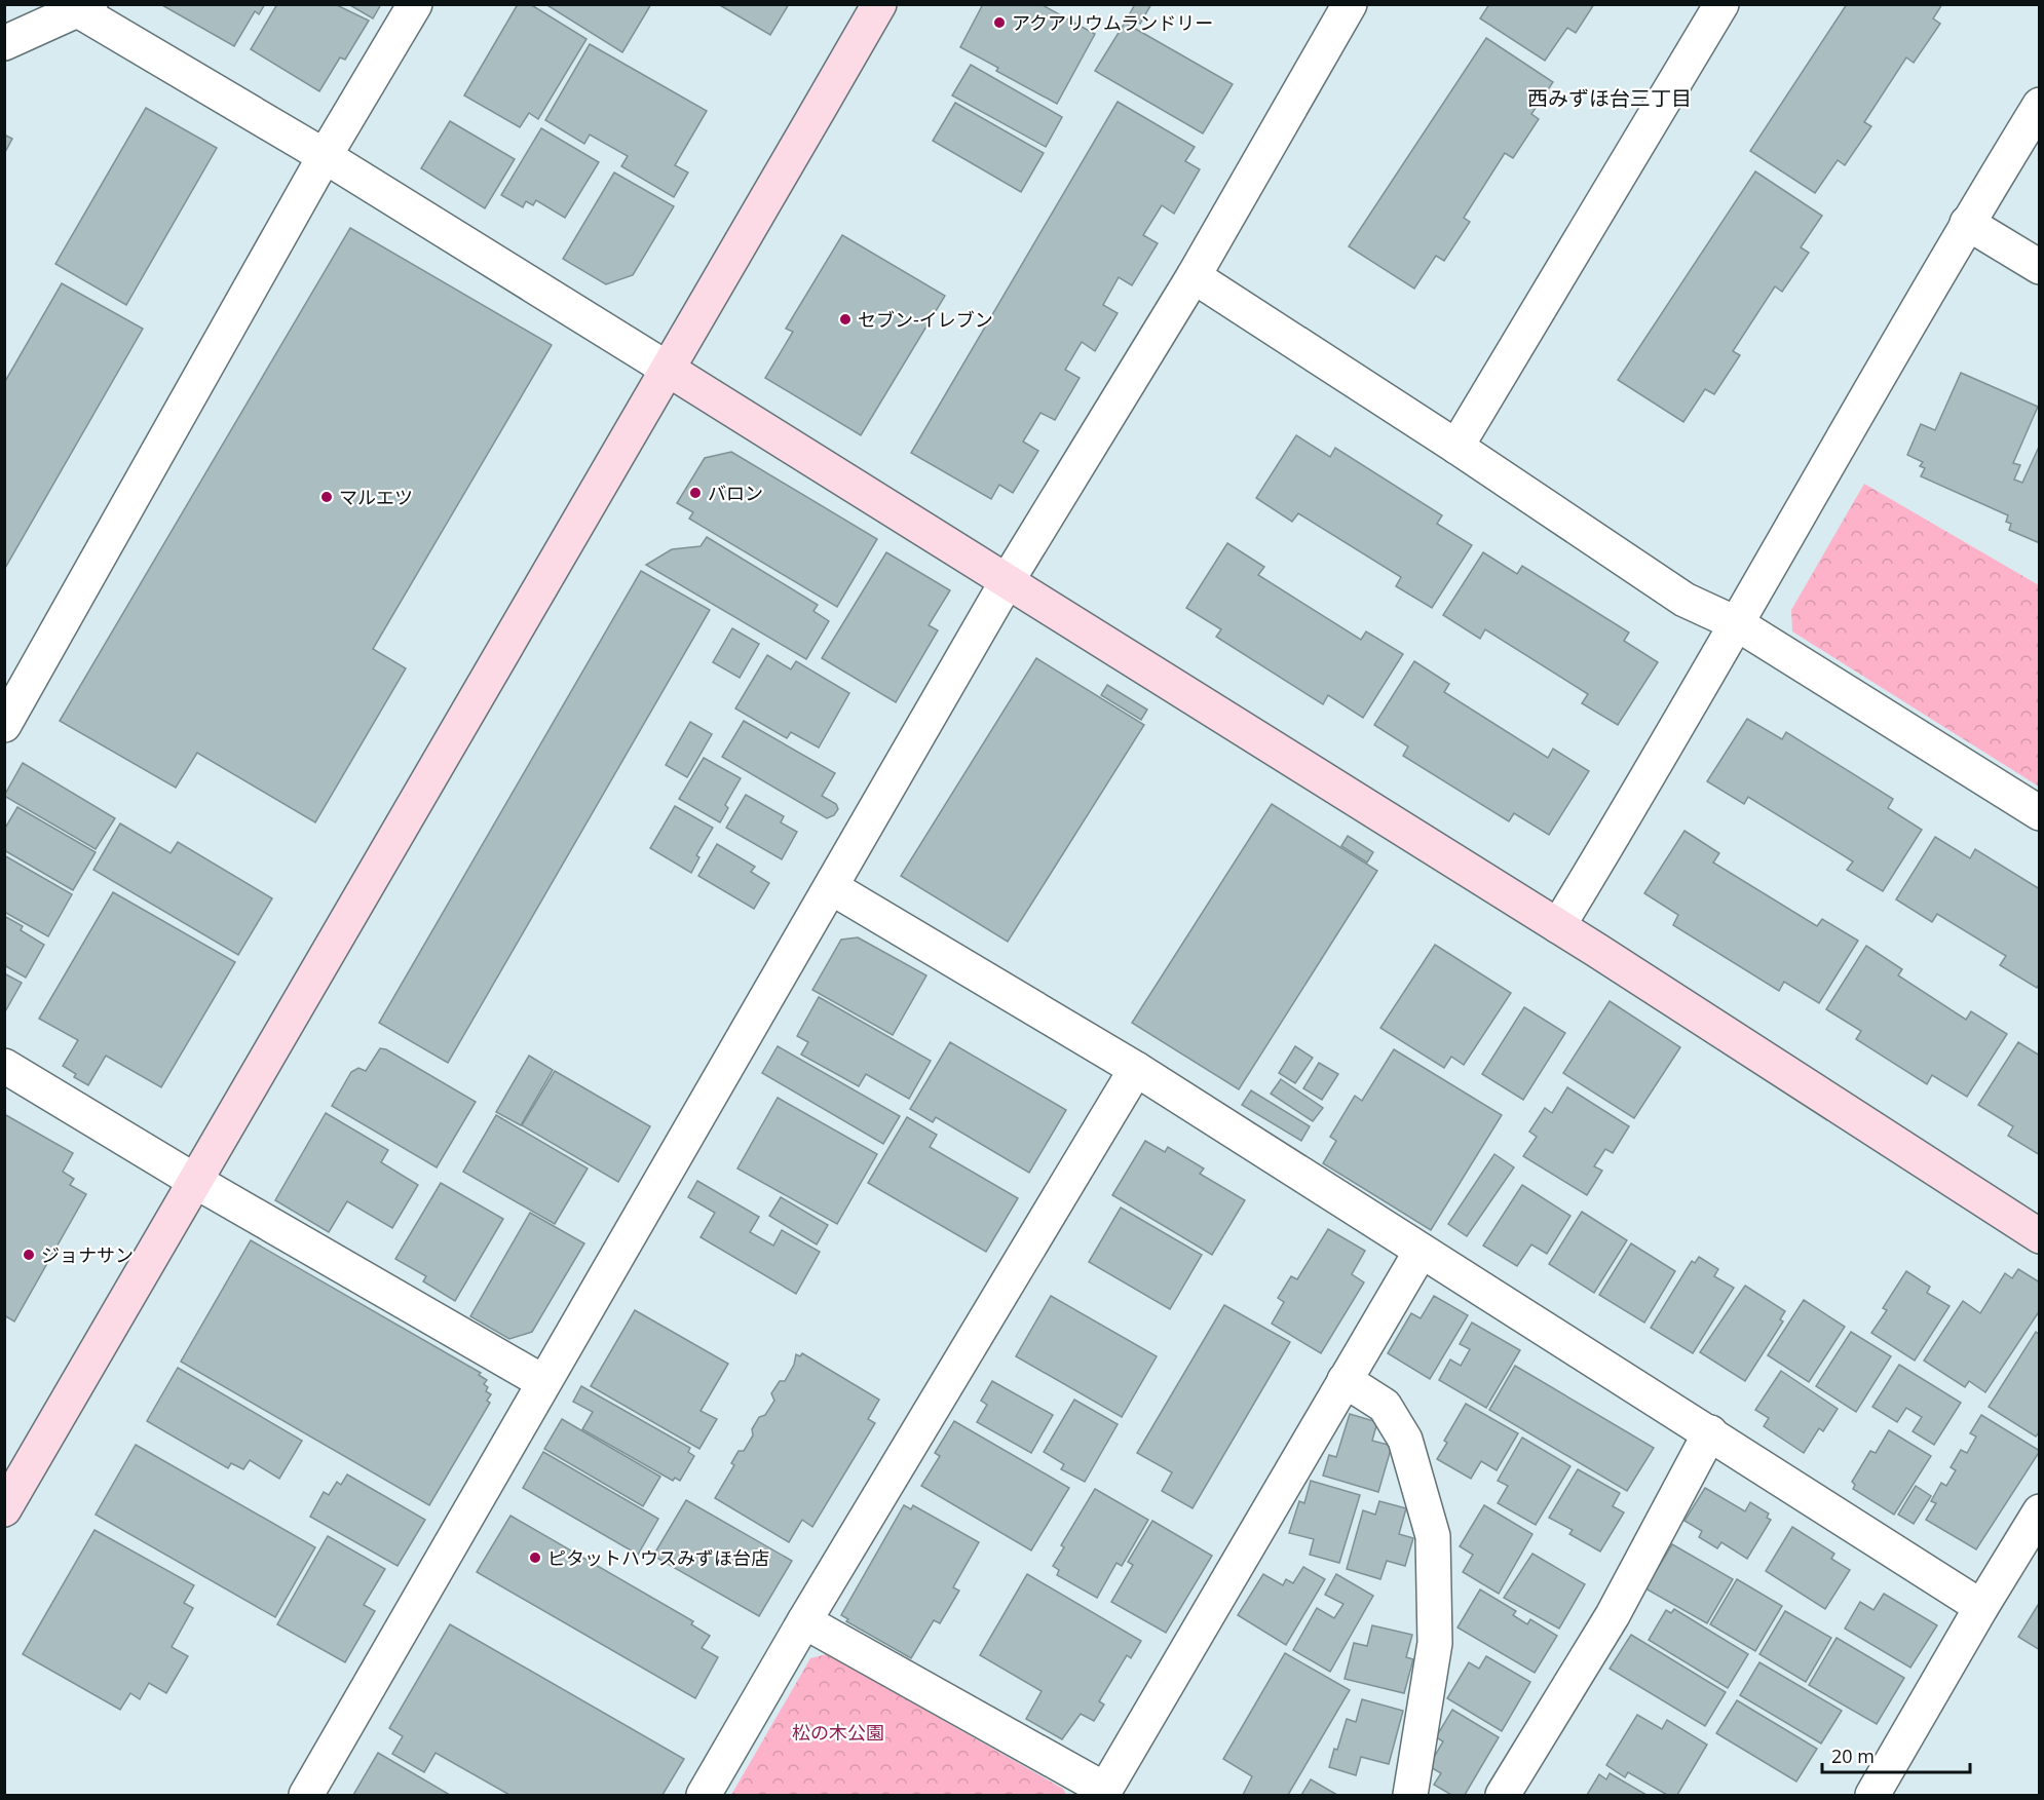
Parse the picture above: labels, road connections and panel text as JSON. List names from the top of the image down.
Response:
{
  "districts": ["西みずほ台三丁目"],
  "parks": ["松の木公園"],
  "places": [
    "アクアリウムランドリー",
    "セブン-イレブン",
    "バロン",
    "マルエツ",
    "ジョナサン",
    "ピタットハウスみずほ台店"
  ],
  "scale_bar": "20 m"
}
